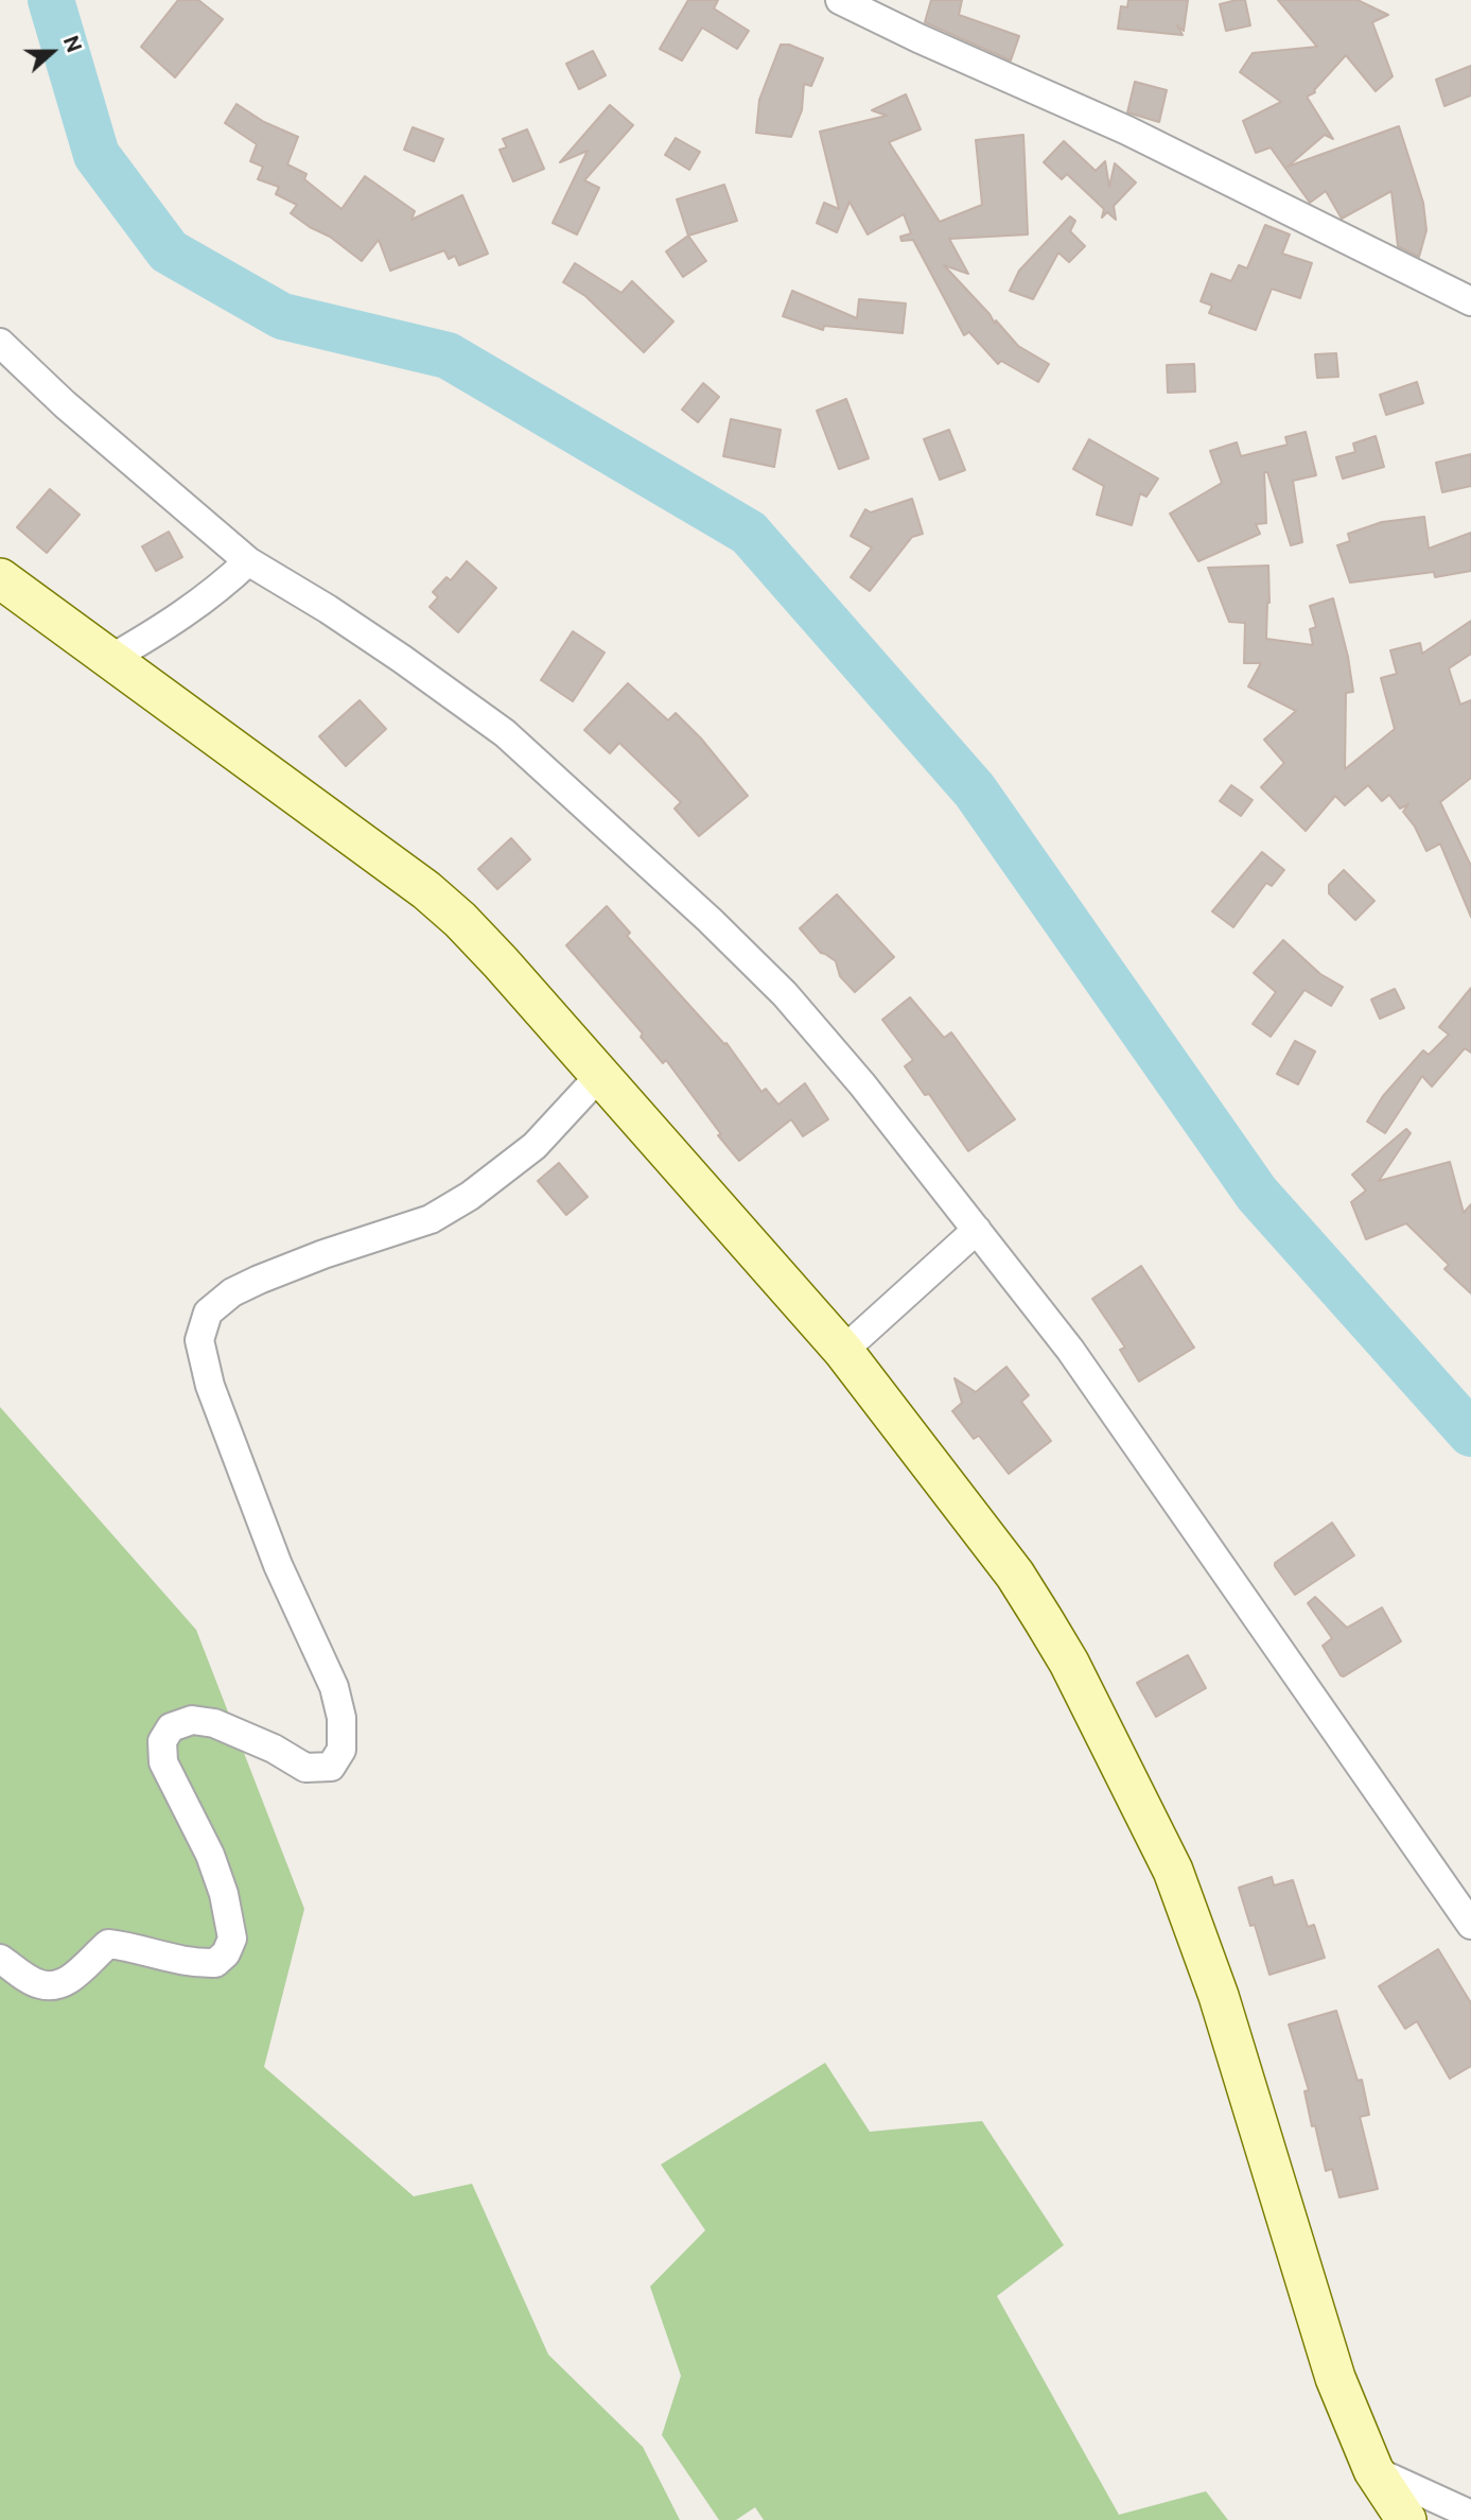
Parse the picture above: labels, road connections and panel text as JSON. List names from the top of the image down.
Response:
{
  "north": "right"
}
